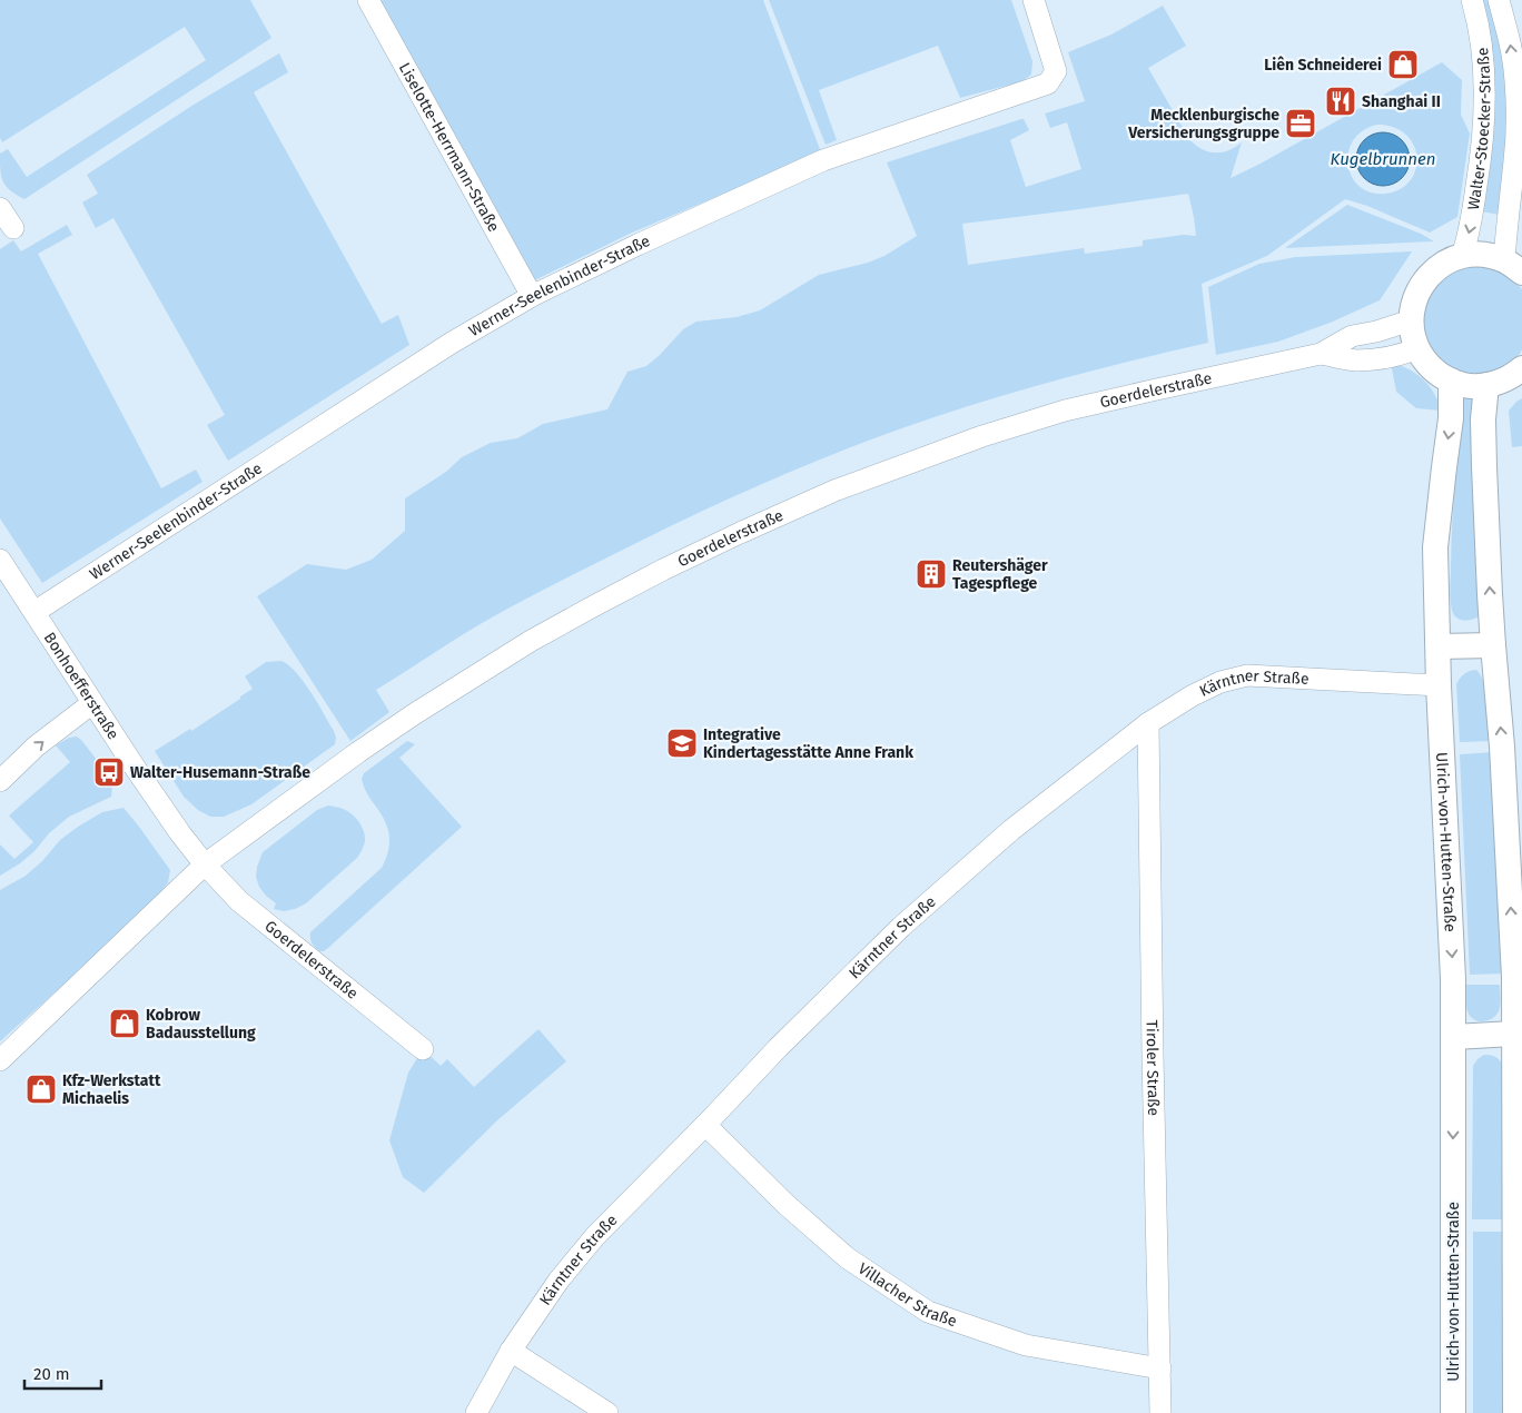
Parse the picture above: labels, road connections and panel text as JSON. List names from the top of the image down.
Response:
{
  "streets": {
    "street": [
      "Walter-Stoecker-Straße",
      "Liselotte-Herrmann-Straße",
      "Werner-Seelenbinder-Straße",
      "Goerdelerstraße",
      "Bonhoefferstraße",
      "Kärntner Straße",
      "Ulrich-von-Hutten-Straße",
      "Tiroler Straße",
      "Villacher Straße"
    ]
  },
  "crossings": [
    ["Liselotte-Herrmann-Straße", "Werner-Seelenbinder-Straße"],
    ["Werner-Seelenbinder-Straße", "Bonhoefferstraße"],
    ["Goerdelerstraße", "Bonhoefferstraße"],
    ["Kärntner Straße", "Ulrich-von-Hutten-Straße"],
    ["Kärntner Straße", "Tiroler Straße"],
    ["Kärntner Straße", "Villacher Straße"],
    ["Tiroler Straße", "Villacher Straße"]
  ],
  "water": ["Kugelbrunnen"],
  "places": {
    "shop": ["Liên Schneiderei", "Kobrow Badausstellung", "Kfz-Werkstatt Michaelis"],
    "restaurant": ["Shanghai II"],
    "office": ["Mecklenburgische Versicherungsgruppe"],
    "building": ["Reutershäger Tagespflege"],
    "school or university": ["Integrative Kindertagesstätte Anne Frank"],
    "bus stop": ["Walter-Husemann-Straße"]
  },
  "scale_bar": "20 m"
}
